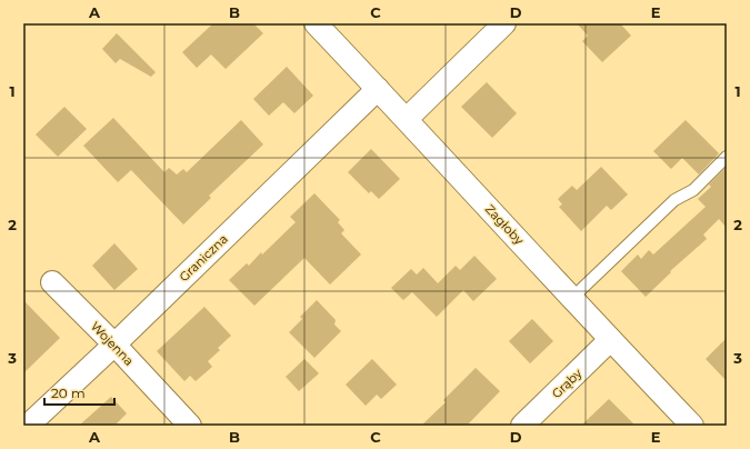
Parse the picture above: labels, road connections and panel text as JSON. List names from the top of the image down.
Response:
{
  "streets": {
    "street": [
      "Zagłoby",
      "Graniczna",
      "Wojenna",
      "Grąby"
    ]
  },
  "crossings": [
    ["Zagłoby", "Graniczna"],
    ["Zagłoby", "Grąby"],
    ["Graniczna", "Wojenna"]
  ],
  "scale_bar": "20 m",
  "grid": {
    "columns": [
      "A",
      "B",
      "C",
      "D",
      "E"
    ],
    "rows": ["1", "2", "3"]
  }
}
